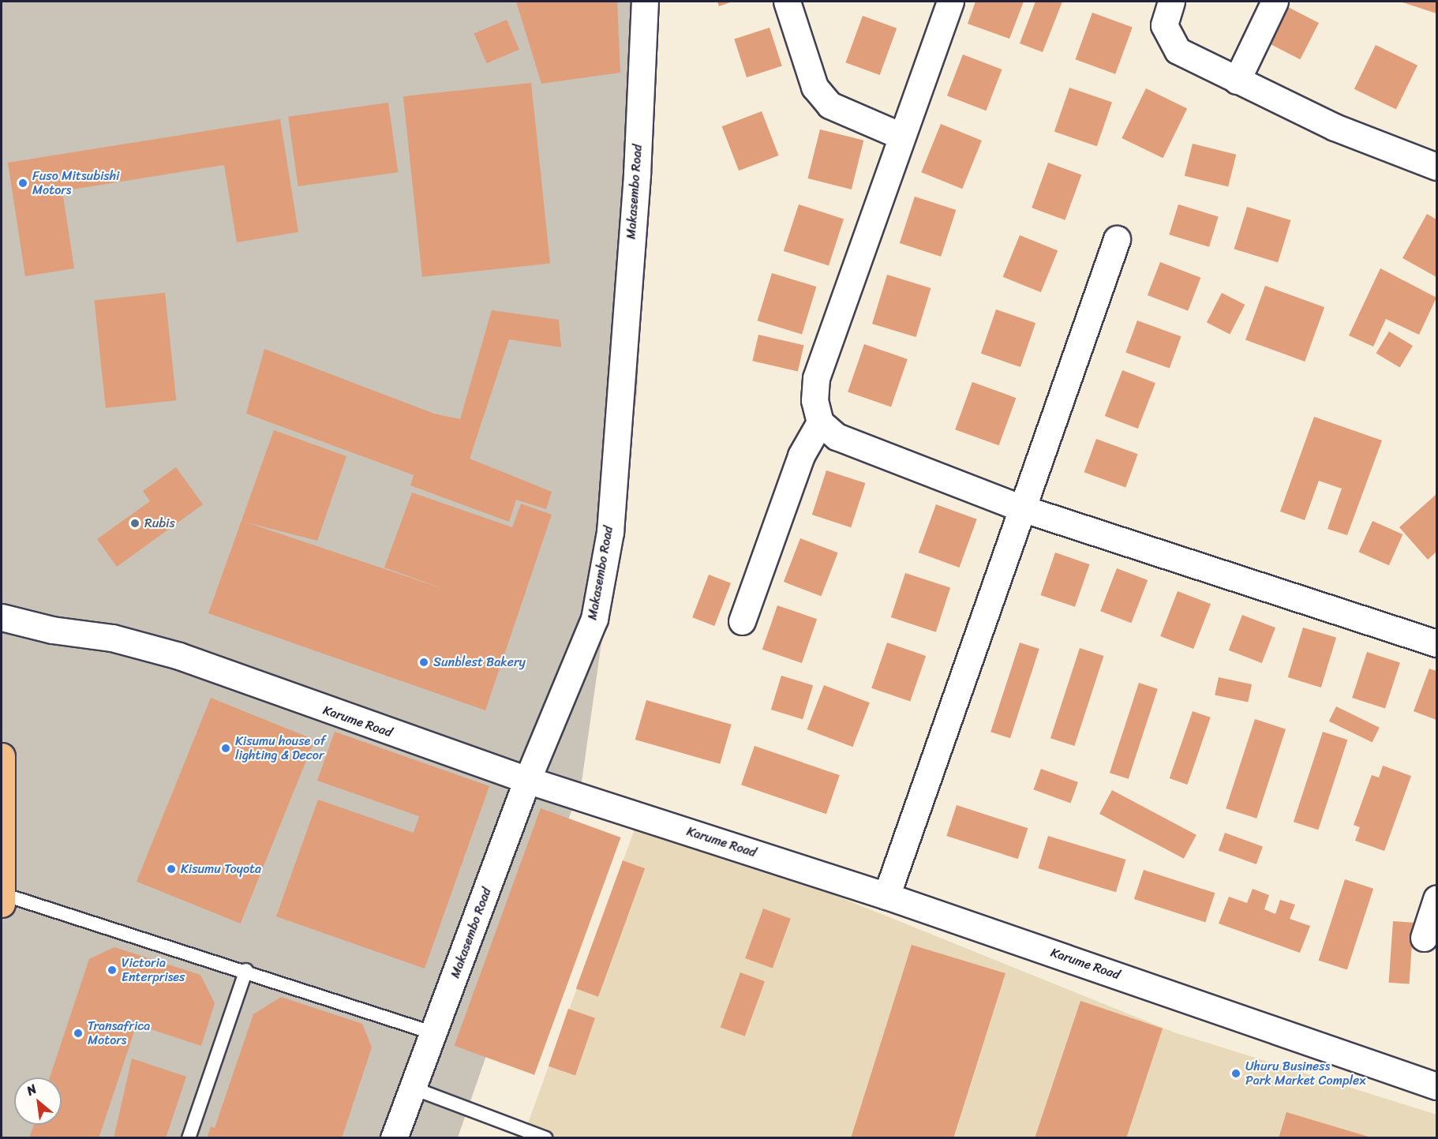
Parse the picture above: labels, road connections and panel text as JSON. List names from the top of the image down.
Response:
{
  "streets": {
    "street": ["Makasembo Road", "Karume Road"]
  },
  "crossings": [
    ["Makasembo Road", "Karume Road"]
  ],
  "places": [
    "Fuso Mitsubishi Motors",
    "Rubis",
    "Sunblest Bakery",
    "Kisumu house of lighting & Decor",
    "Kisumu Toyota",
    "Victoria Enterprises",
    "Transafrica Motors",
    "Uhuru Business Park Market Complex"
  ],
  "north": "top left"
}
